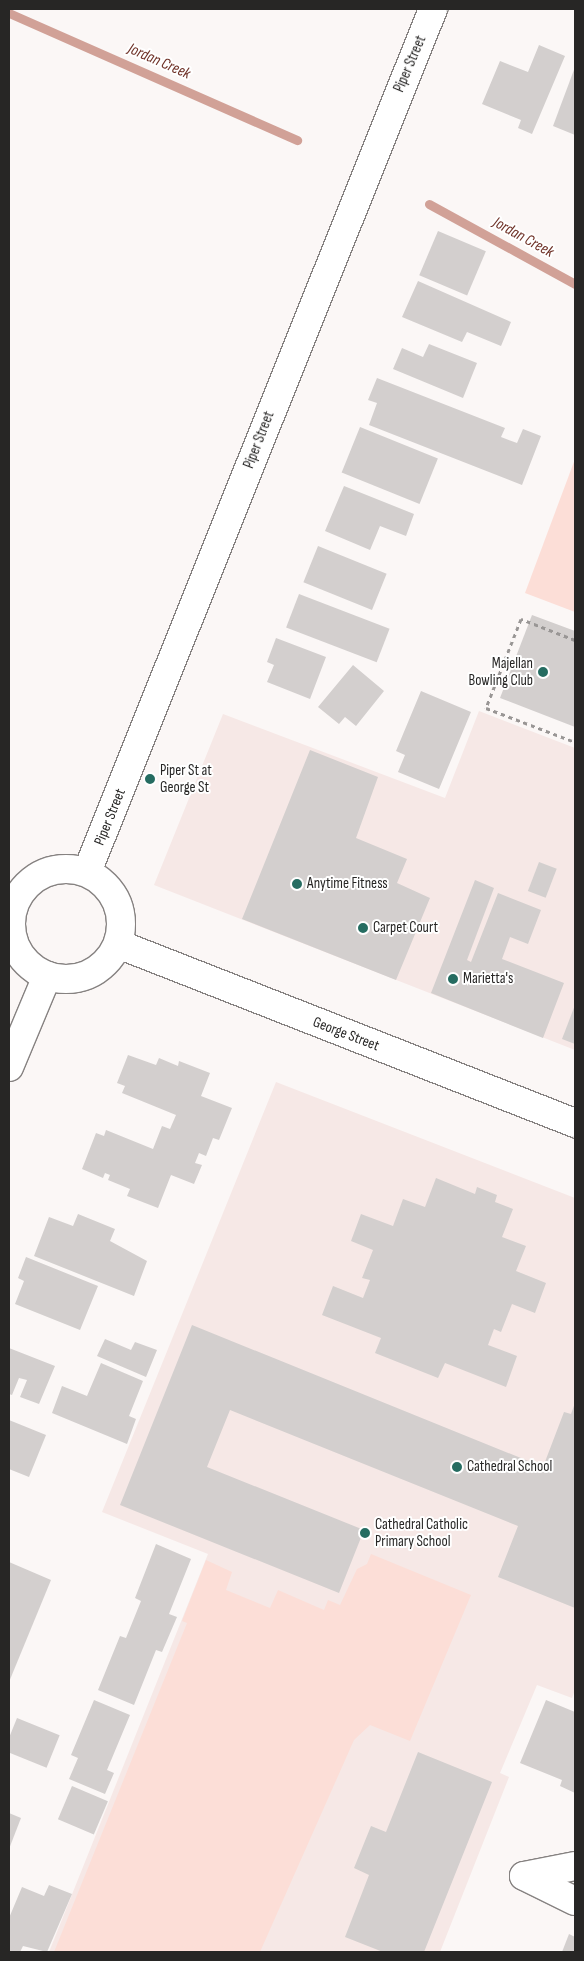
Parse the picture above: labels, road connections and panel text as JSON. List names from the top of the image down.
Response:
{
  "streets": {
    "street": ["Piper Street", "George Street"]
  },
  "crossings": [
    ["Piper Street", "George Street"]
  ],
  "water": ["Jordan Creek"],
  "places": [
    "Majellan Bowling Club",
    "Piper St at George St",
    "Anytime Fitness",
    "Carpet Court",
    "Marietta's",
    "Cathedral School",
    "Cathedral Catholic Primary School"
  ]
}
